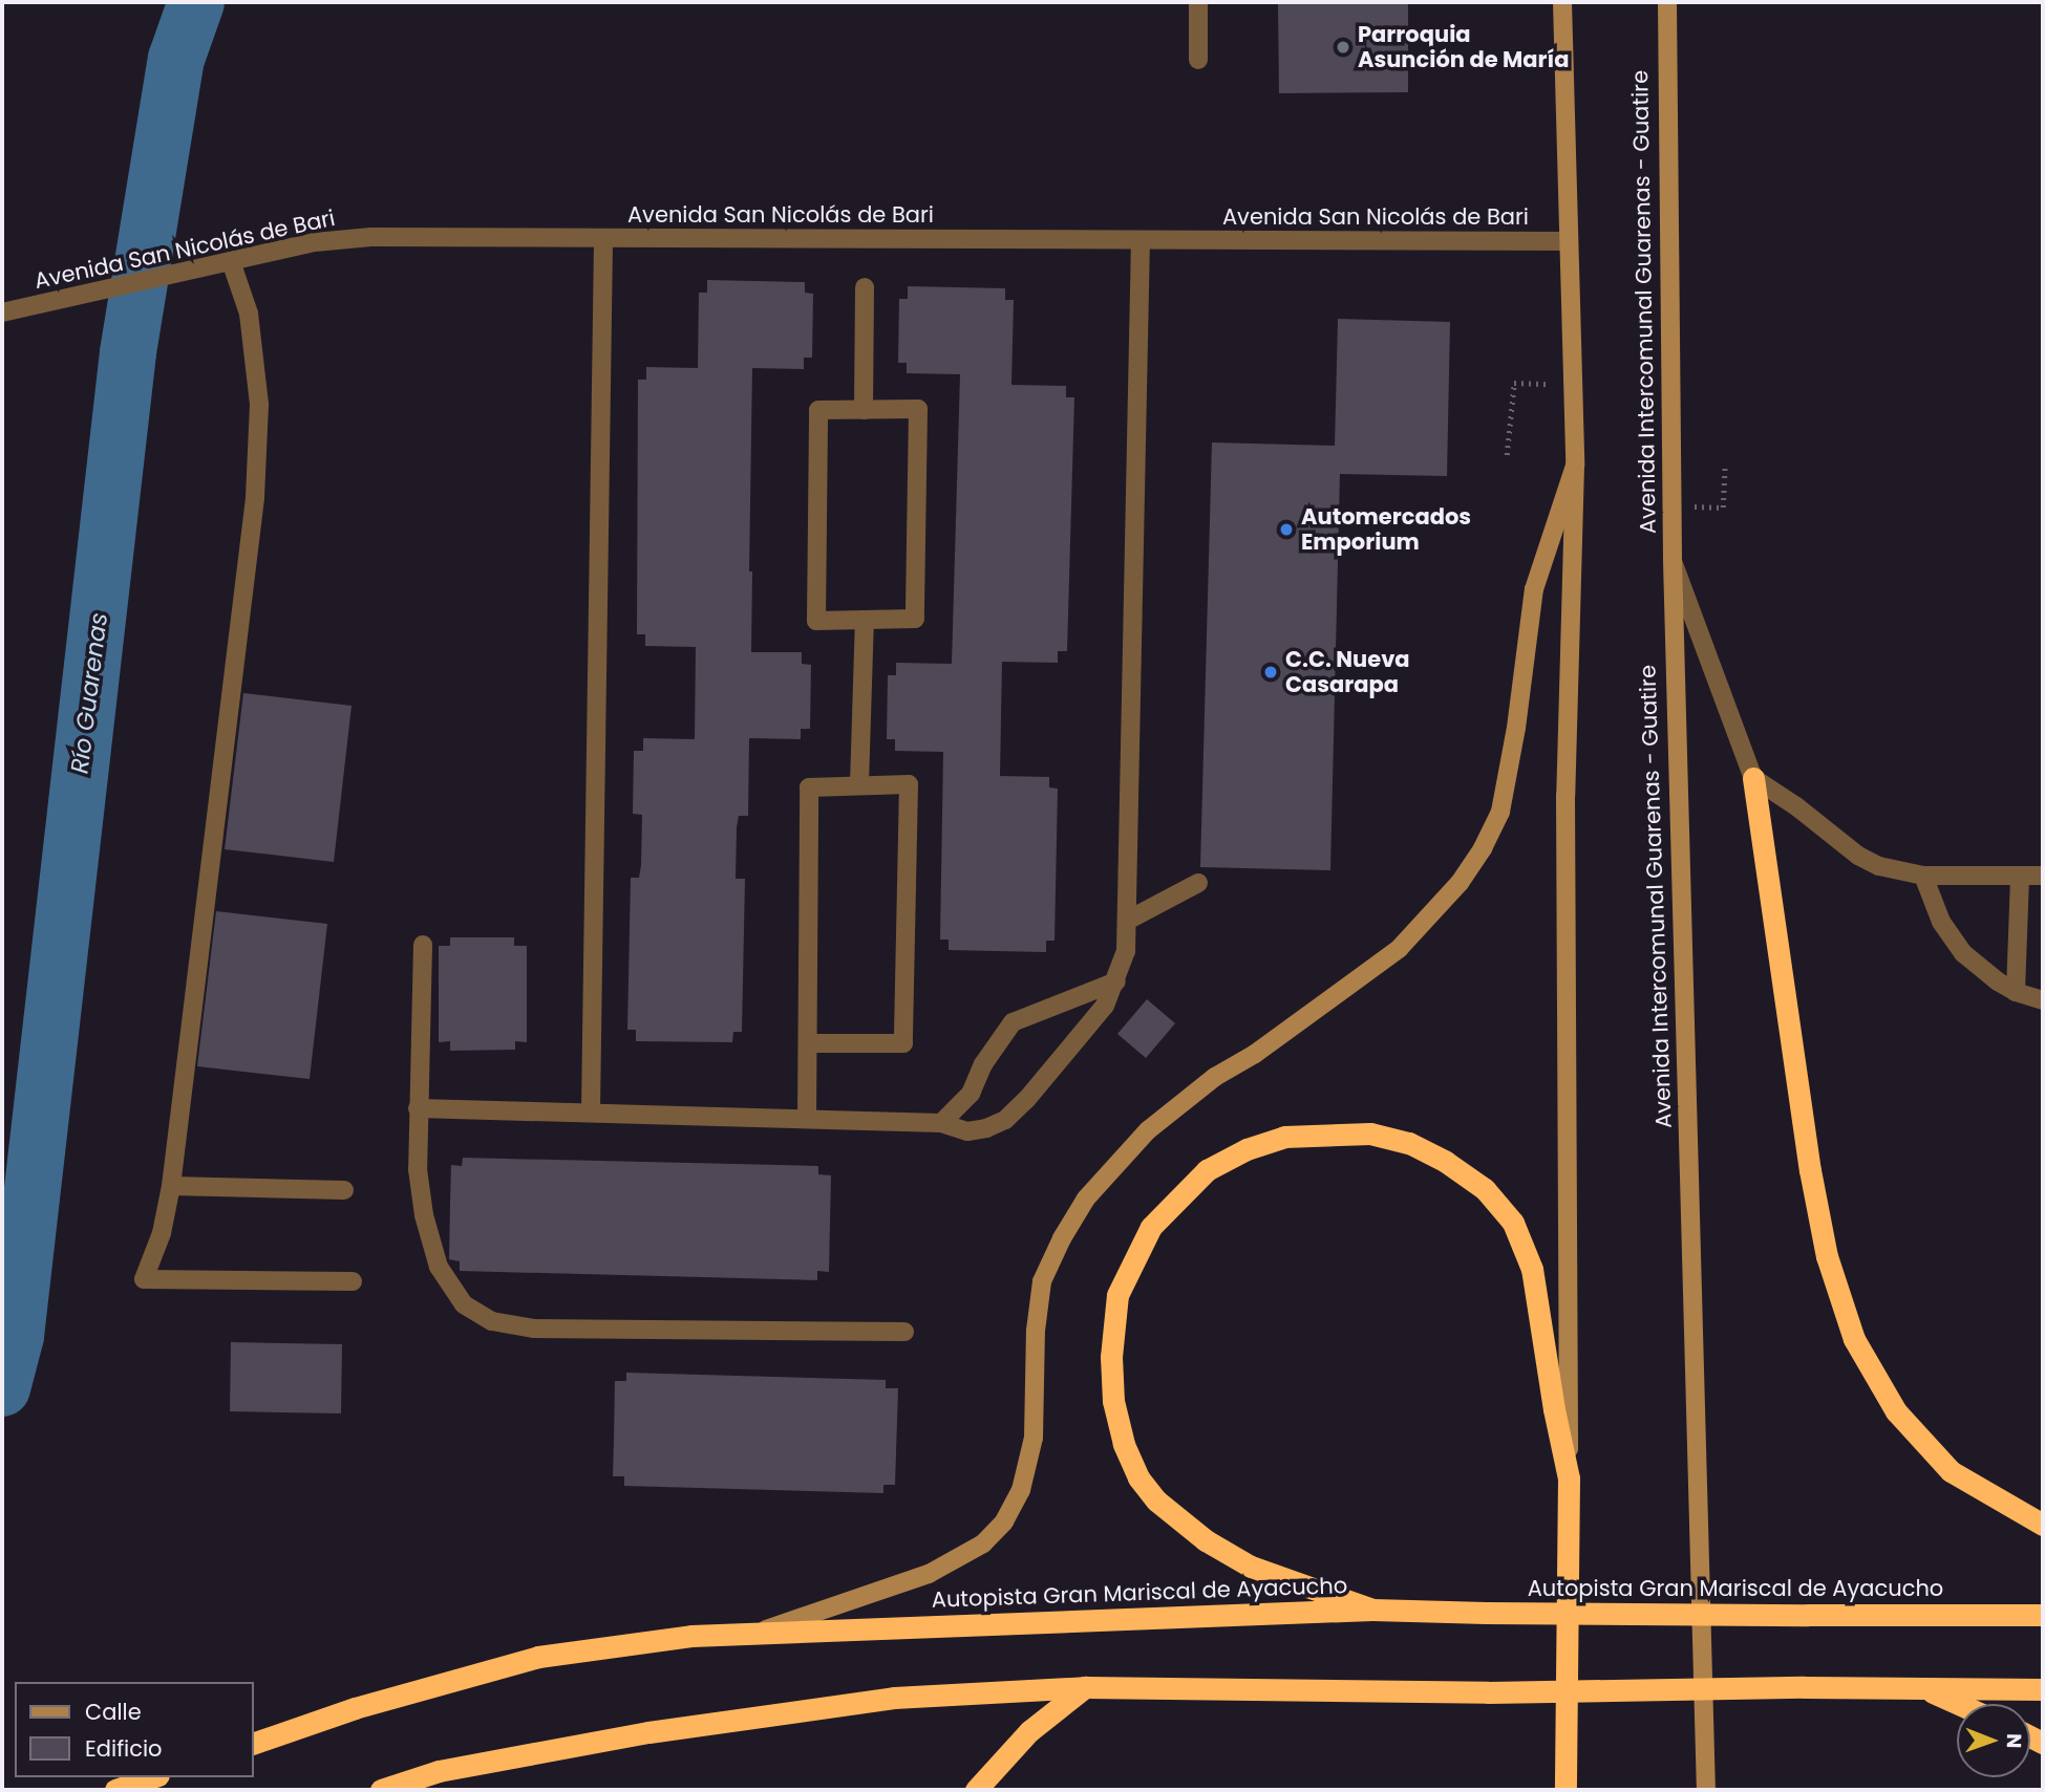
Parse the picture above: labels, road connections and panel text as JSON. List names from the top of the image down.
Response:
{
  "streets": {
    "highway": ["Autopista Gran Mariscal de Ayacucho"],
    "main road": ["Avenida Intercomunal Guarenas - Guatire"],
    "street": ["Avenida San Nicolás de Bari"]
  },
  "water": ["Río Guarenas"],
  "places": ["Parroquia Asunción de María", "Automercados Emporium", "C.C. Nueva Casarapa"],
  "legend": ["Calle", "Edificio"],
  "north": "right"
}
